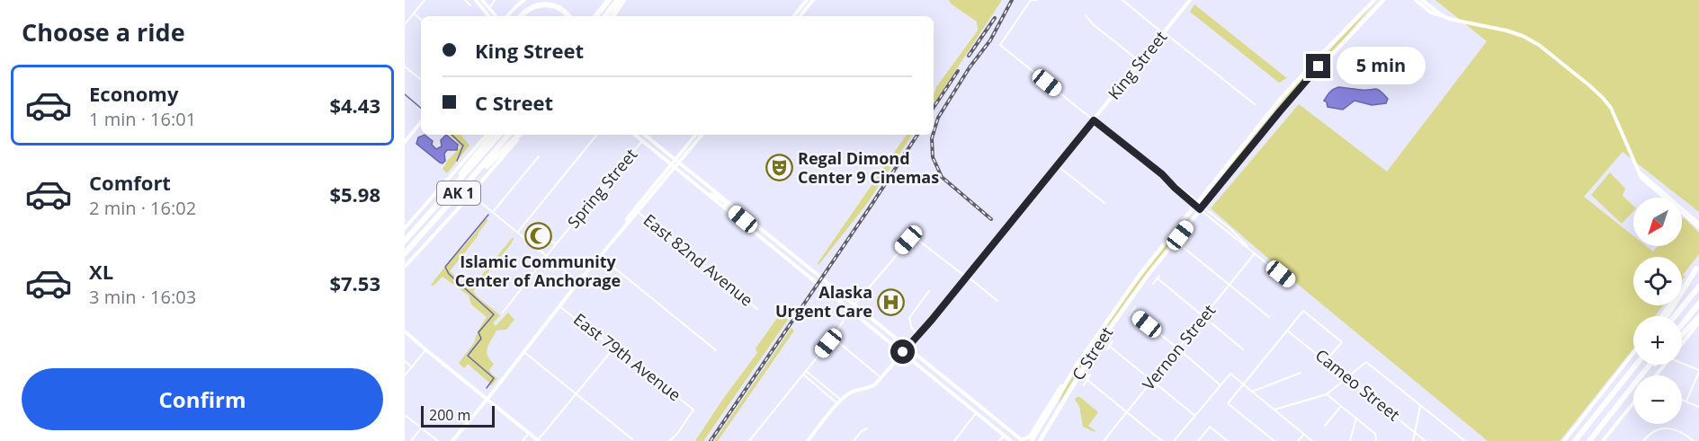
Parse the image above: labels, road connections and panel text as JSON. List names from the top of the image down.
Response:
{
  "streets": {
    "highway": ["AK 1"],
    "main road": ["King Street", "C Street"],
    "street": [
      "Spring Street",
      "East 82nd Avenue",
      "Vernon Street",
      "East 79th Avenue",
      "Cameo Street"
    ]
  },
  "places": {
    "theatre": ["Regal Dimond Center 9 Cinemas"],
    "mosque": ["Islamic Community Center of Anchorage"],
    "hospital": ["Alaska Urgent Care"]
  },
  "scale_bar": "200 m",
  "north": "bottom left",
  "page": {
    "heading": "Choose a ride",
    "banner": ["King Street", "C Street"],
    "bubble": "5 min",
    "list": [
      {
        "name": "Economy",
        "note": "1 min · 16:01",
        "value": "$4.43"
      },
      {
        "name": "Comfort",
        "note": "2 min · 16:02",
        "value": "$5.98"
      },
      {
        "name": "XL",
        "note": "3 min · 16:03",
        "value": "$7.53"
      }
    ],
    "map_buttons": ["+", "−"],
    "buttons": "Confirm",
    "scale": "200 m"
  }
}
